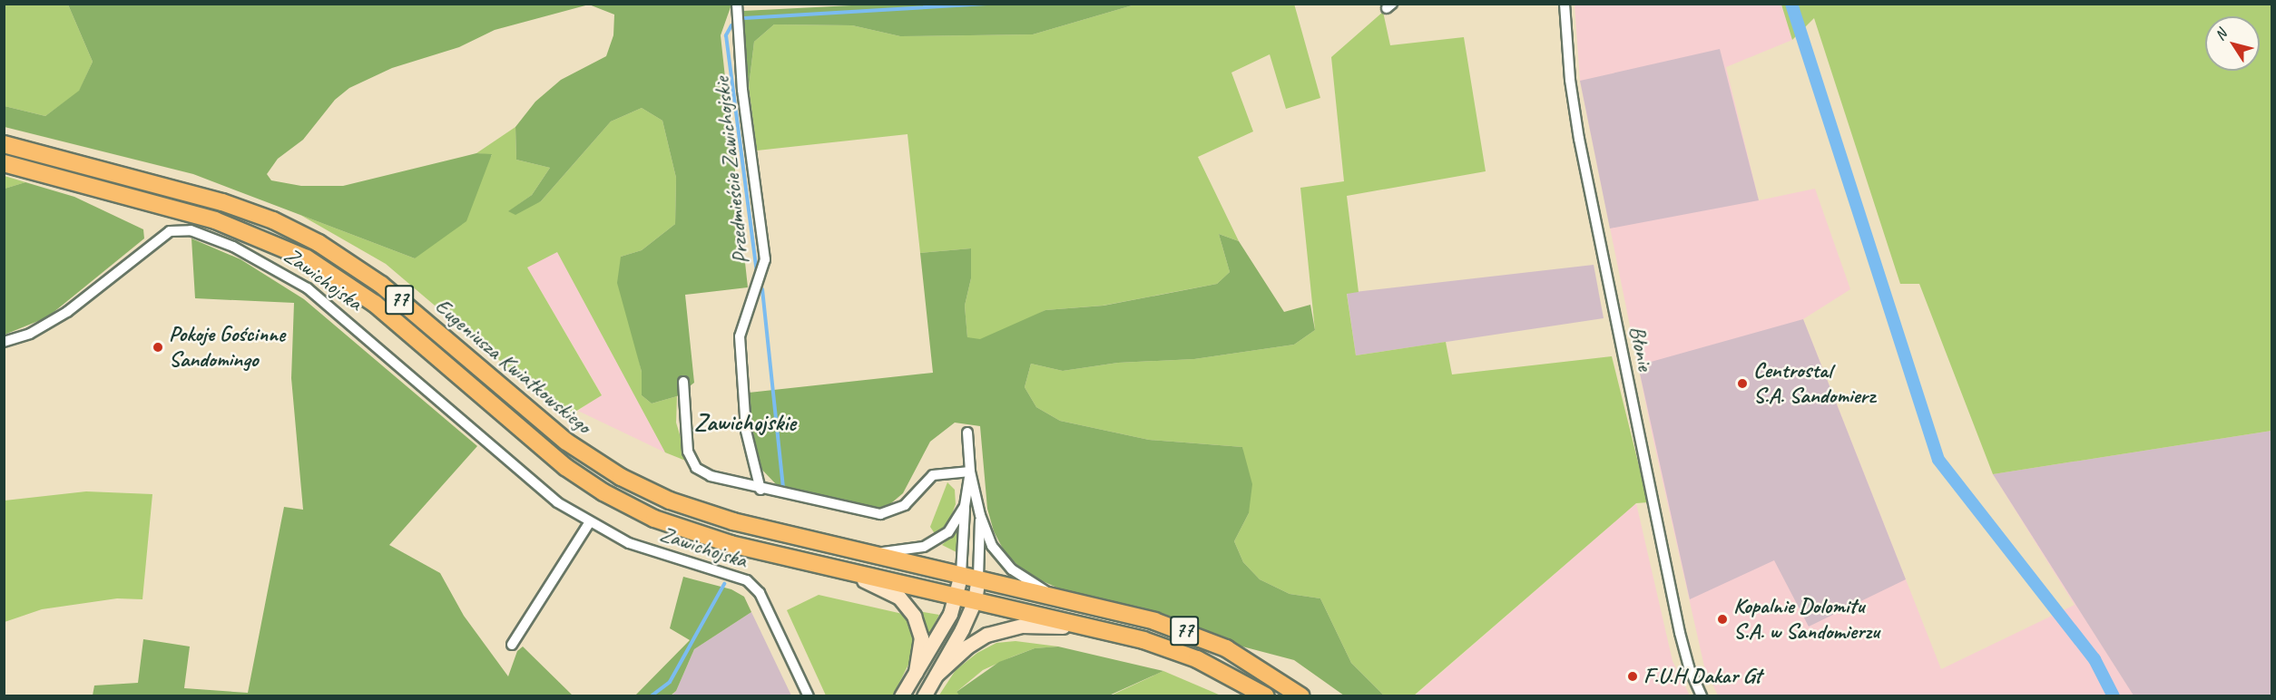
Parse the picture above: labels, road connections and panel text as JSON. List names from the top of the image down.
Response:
{
  "streets": {
    "main road": ["77", "Eugeniusza Kwiatkowskiego"],
    "street": ["Przedmieście Zawichojskie", "Zawichojska", "Błonie"]
  },
  "crossings": [
    ["77", "Eugeniusza Kwiatkowskiego"]
  ],
  "districts": ["Zawichojskie"],
  "places": [
    "Pokoje Gościnne Sandomingo",
    "Centrostal S.A. Sandomierz",
    "Kopalnie Dolomitu S.A. w Sandomierzu",
    "F.U.H Dakar Gt"
  ],
  "north": "top left"
}
